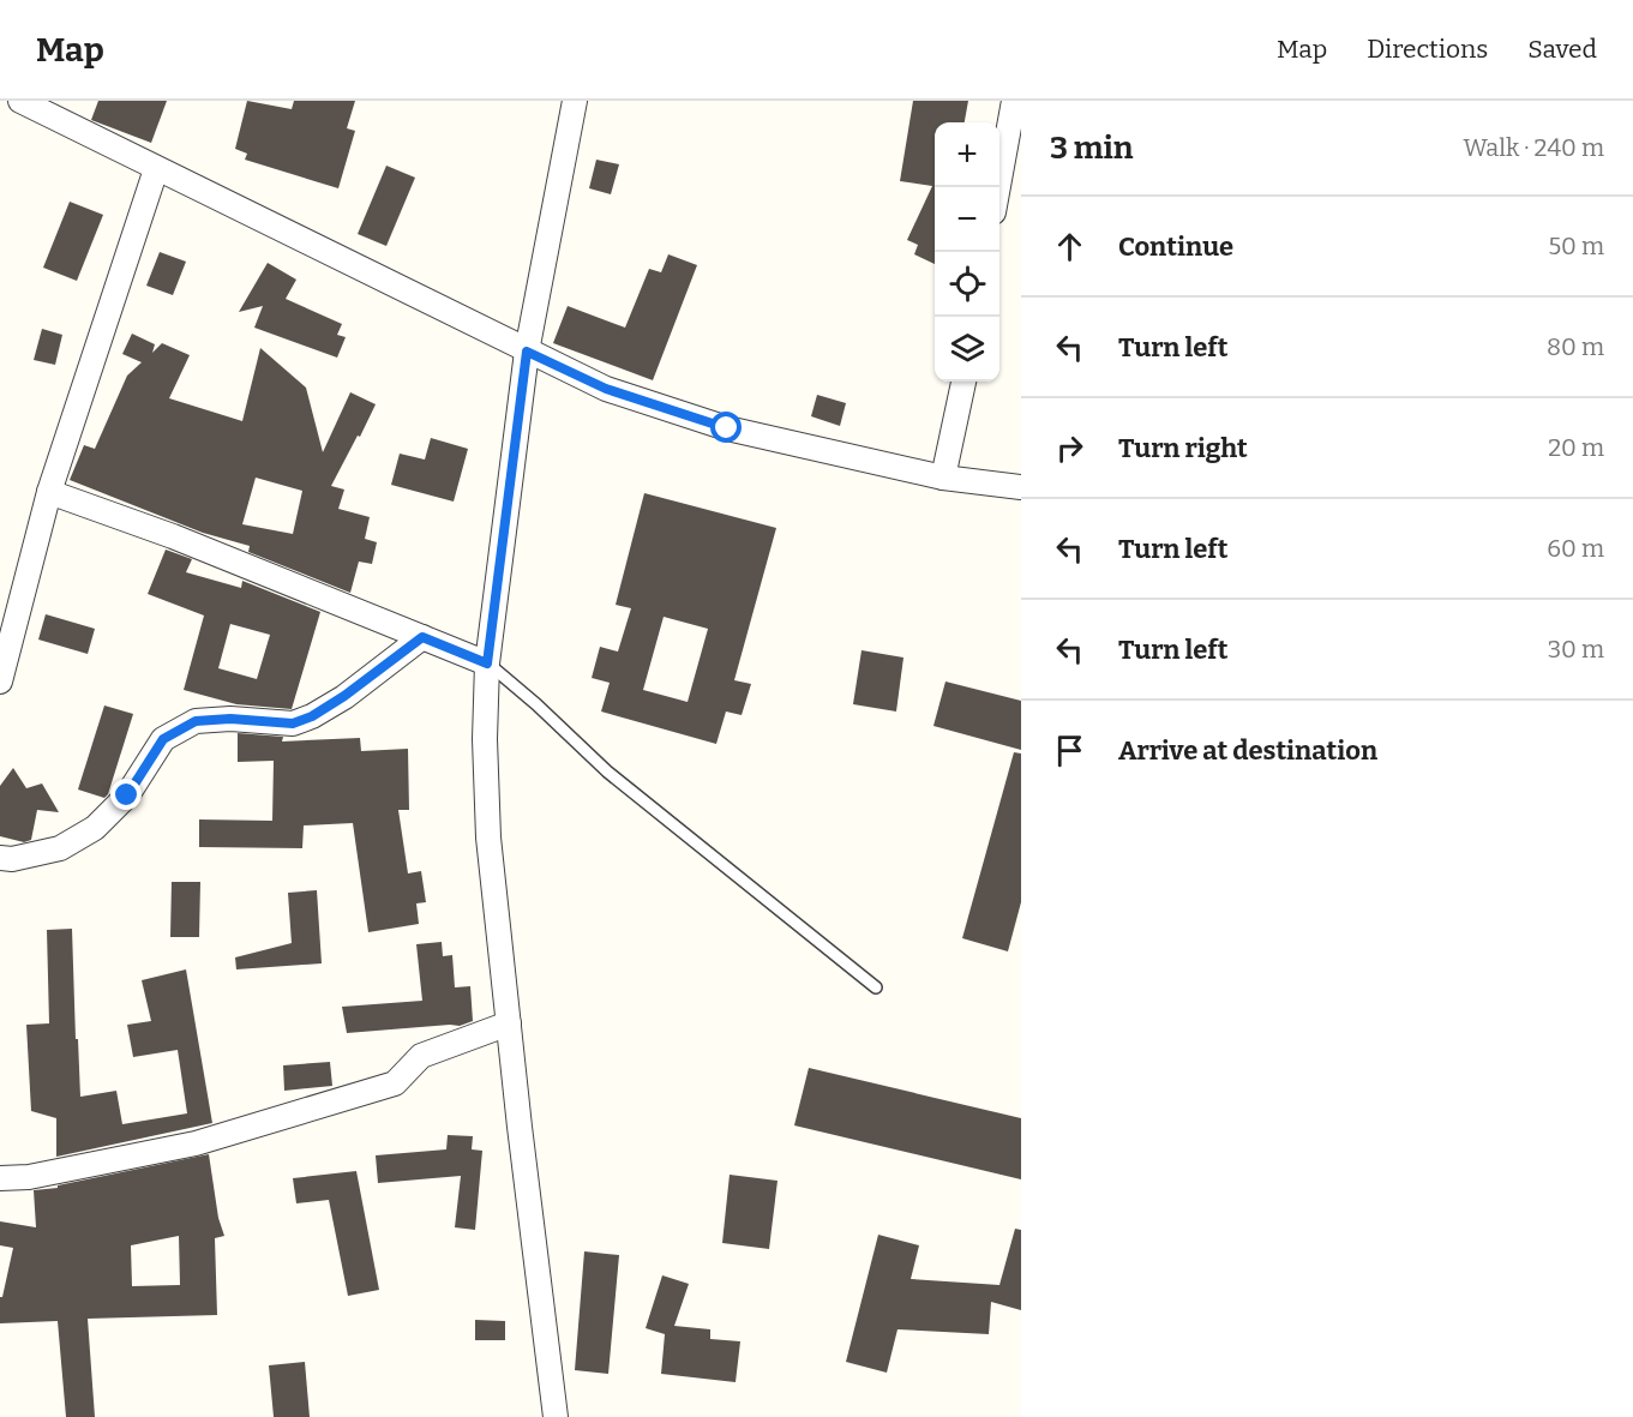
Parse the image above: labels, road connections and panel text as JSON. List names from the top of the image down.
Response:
{
  "page": {
    "header": "Map",
    "nav": ["Map", "Directions", "Saved"],
    "heading": ["3 min", "Walk · 240 m"],
    "map_buttons": ["+", "−"],
    "list": [
      ["Continue", "50 m"],
      ["Turn left", "80 m"],
      ["Turn right", "20 m"],
      ["Turn left", "60 m"],
      ["Turn left", "30 m"],
      "Arrive at destination"
    ]
  }
}
